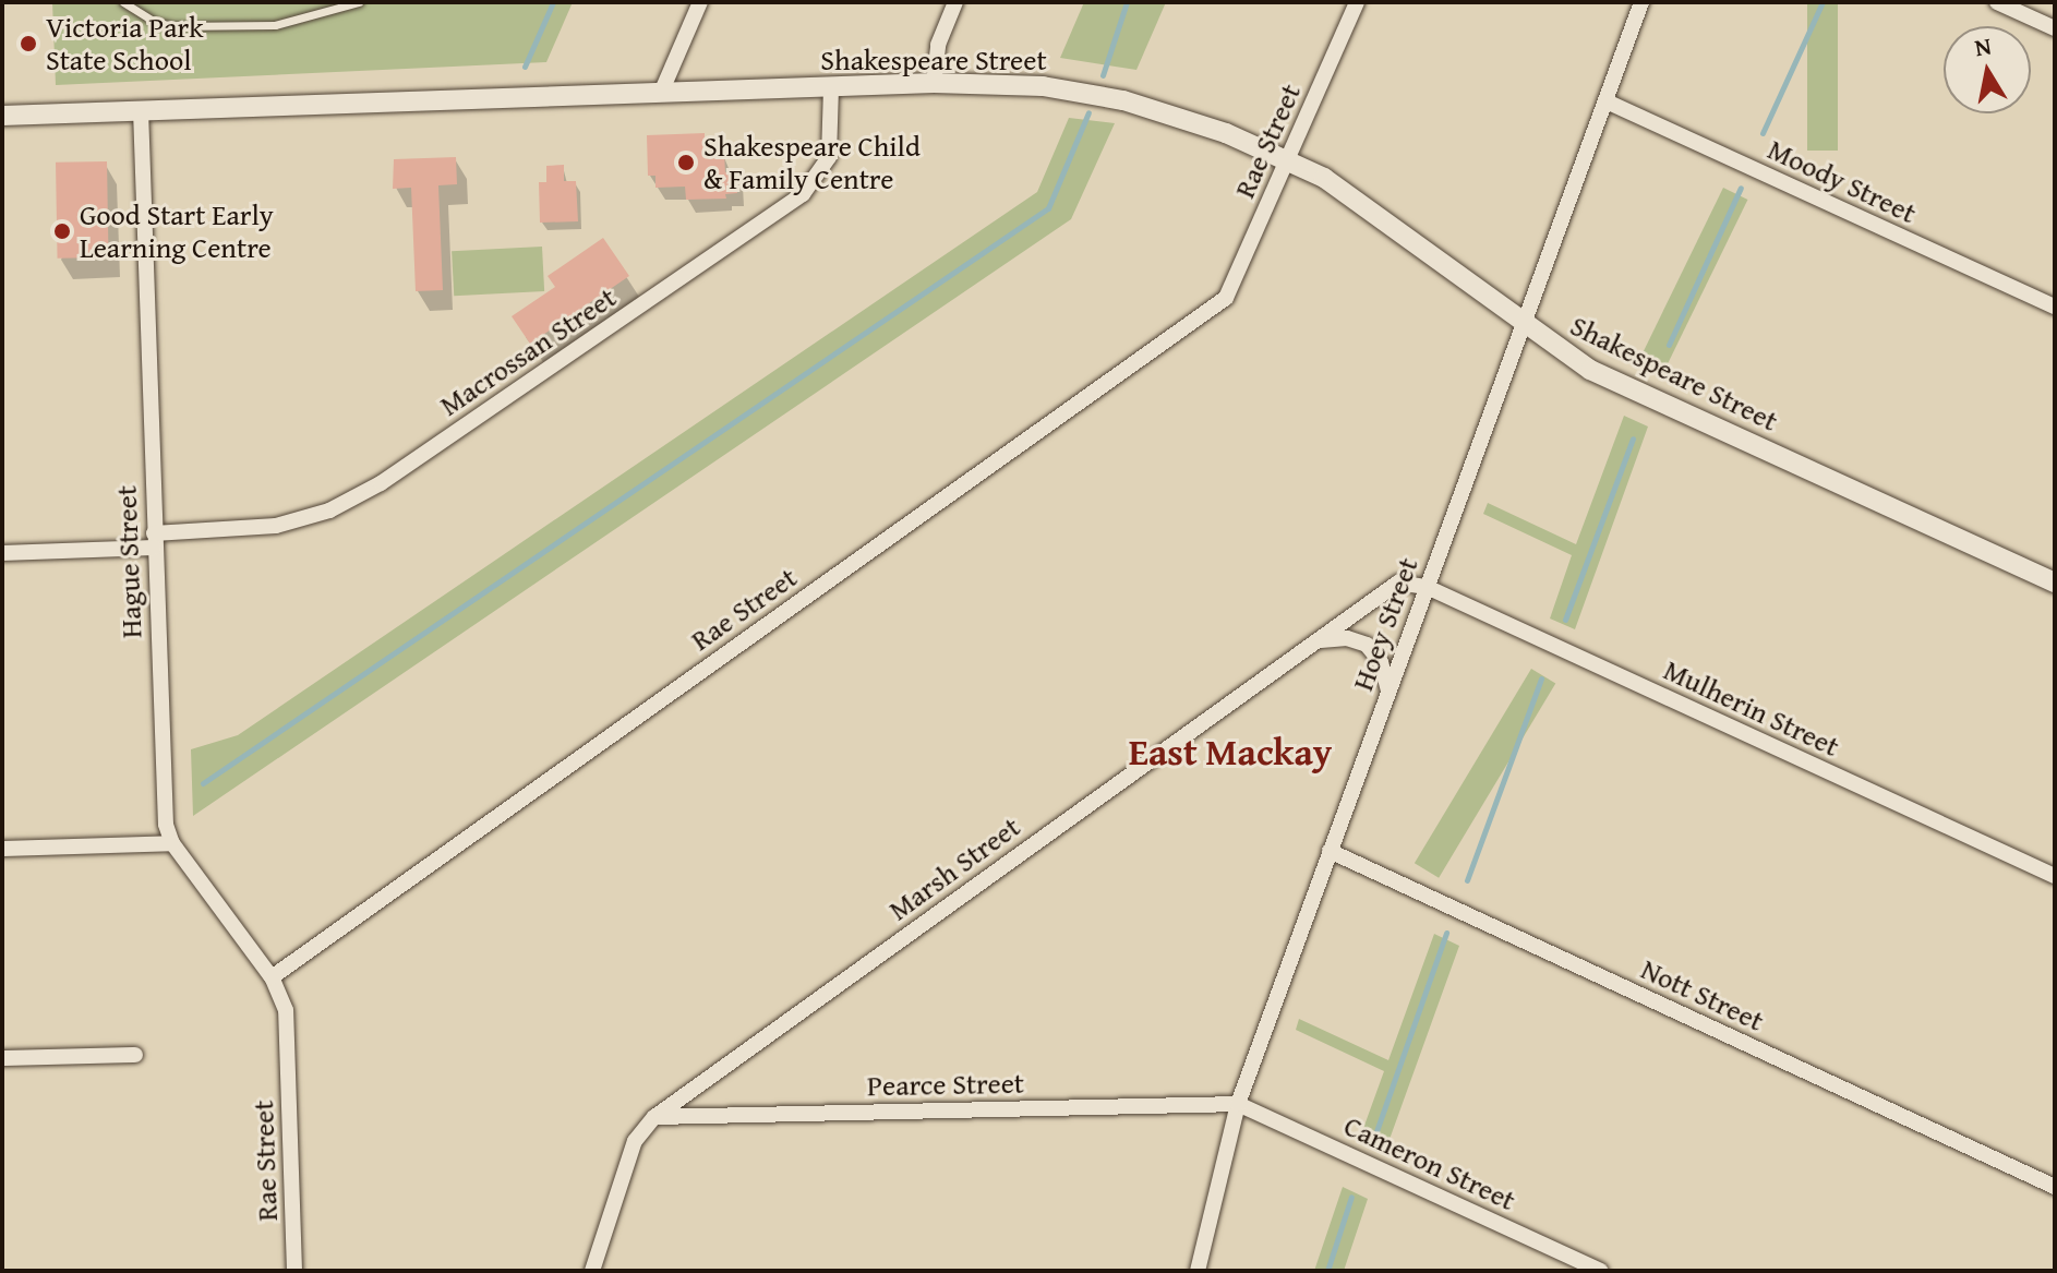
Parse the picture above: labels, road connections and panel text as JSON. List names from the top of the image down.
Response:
{
  "streets": {
    "street": [
      "Shakespeare Street",
      "Rae Street",
      "Moody Street",
      "Macrossan Street",
      "Hague Street",
      "Hoey Street",
      "Mulherin Street",
      "Marsh Street",
      "Nott Street",
      "Pearce Street",
      "Cameron Street"
    ]
  },
  "crossings": [
    ["Shakespeare Street", "Rae Street"],
    ["Shakespeare Street", "Macrossan Street"],
    ["Shakespeare Street", "Hague Street"],
    ["Shakespeare Street", "Hoey Street"],
    ["Rae Street", "Hague Street"],
    ["Moody Street", "Hoey Street"],
    ["Macrossan Street", "Hague Street"],
    ["Hoey Street", "Mulherin Street"],
    ["Hoey Street", "Marsh Street"],
    ["Hoey Street", "Nott Street"],
    ["Hoey Street", "Pearce Street"],
    ["Hoey Street", "Cameron Street"],
    ["Mulherin Street", "Marsh Street"],
    ["Marsh Street", "Pearce Street"],
    ["Pearce Street", "Cameron Street"]
  ],
  "districts": ["East Mackay"],
  "places": ["Victoria Park State School", "Shakespeare Child & Family Centre", "Good Start Early Learning Centre"],
  "north": "top"
}
